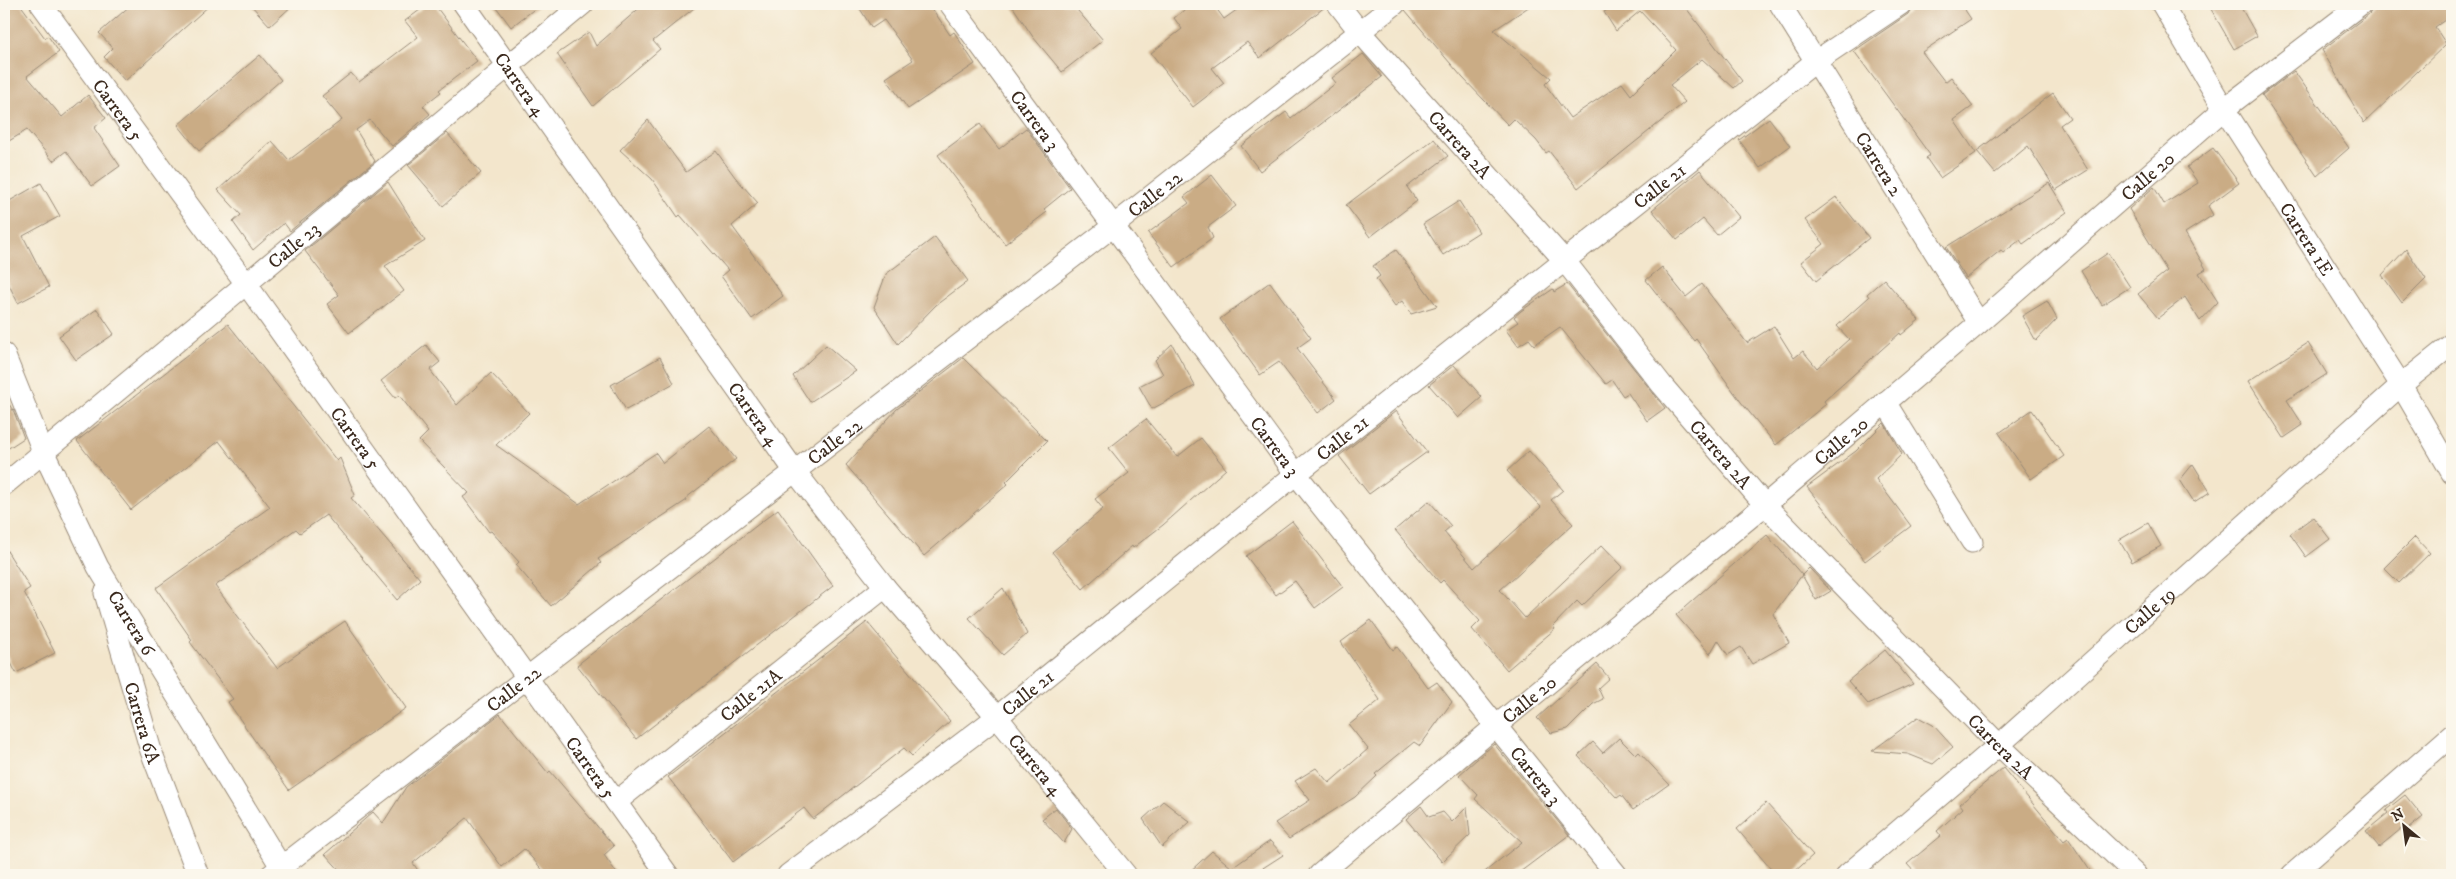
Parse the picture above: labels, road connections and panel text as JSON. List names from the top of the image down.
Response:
{
  "streets": {
    "street": [
      "Carrera 4",
      "Carrera 5",
      "Carrera 3",
      "Carrera 2A",
      "Carrera 2",
      "Calle 20",
      "Calle 21",
      "Calle 22",
      "Carrera 1E",
      "Calle 23",
      "Calle 19",
      "Carrera 6",
      "Calle 21A",
      "Carrera 6A"
    ]
  },
  "crossings": [
    ["Carrera 4", "Calle 21"],
    ["Carrera 4", "Calle 22"],
    ["Carrera 4", "Calle 23"],
    ["Carrera 4", "Calle 21A"],
    ["Carrera 5", "Calle 22"],
    ["Carrera 5", "Calle 23"],
    ["Carrera 5", "Calle 21A"],
    ["Carrera 3", "Calle 20"],
    ["Carrera 3", "Calle 21"],
    ["Carrera 3", "Calle 22"],
    ["Carrera 2A", "Calle 20"],
    ["Carrera 2A", "Calle 21"],
    ["Carrera 2A", "Calle 22"],
    ["Carrera 2A", "Calle 19"],
    ["Carrera 2", "Calle 20"],
    ["Carrera 2", "Calle 21"],
    ["Calle 20", "Carrera 1E"],
    ["Calle 22", "Carrera 6"],
    ["Carrera 1E", "Calle 19"],
    ["Calle 23", "Carrera 6"],
    ["Carrera 6", "Carrera 6A"]
  ],
  "north": "top left"
}
